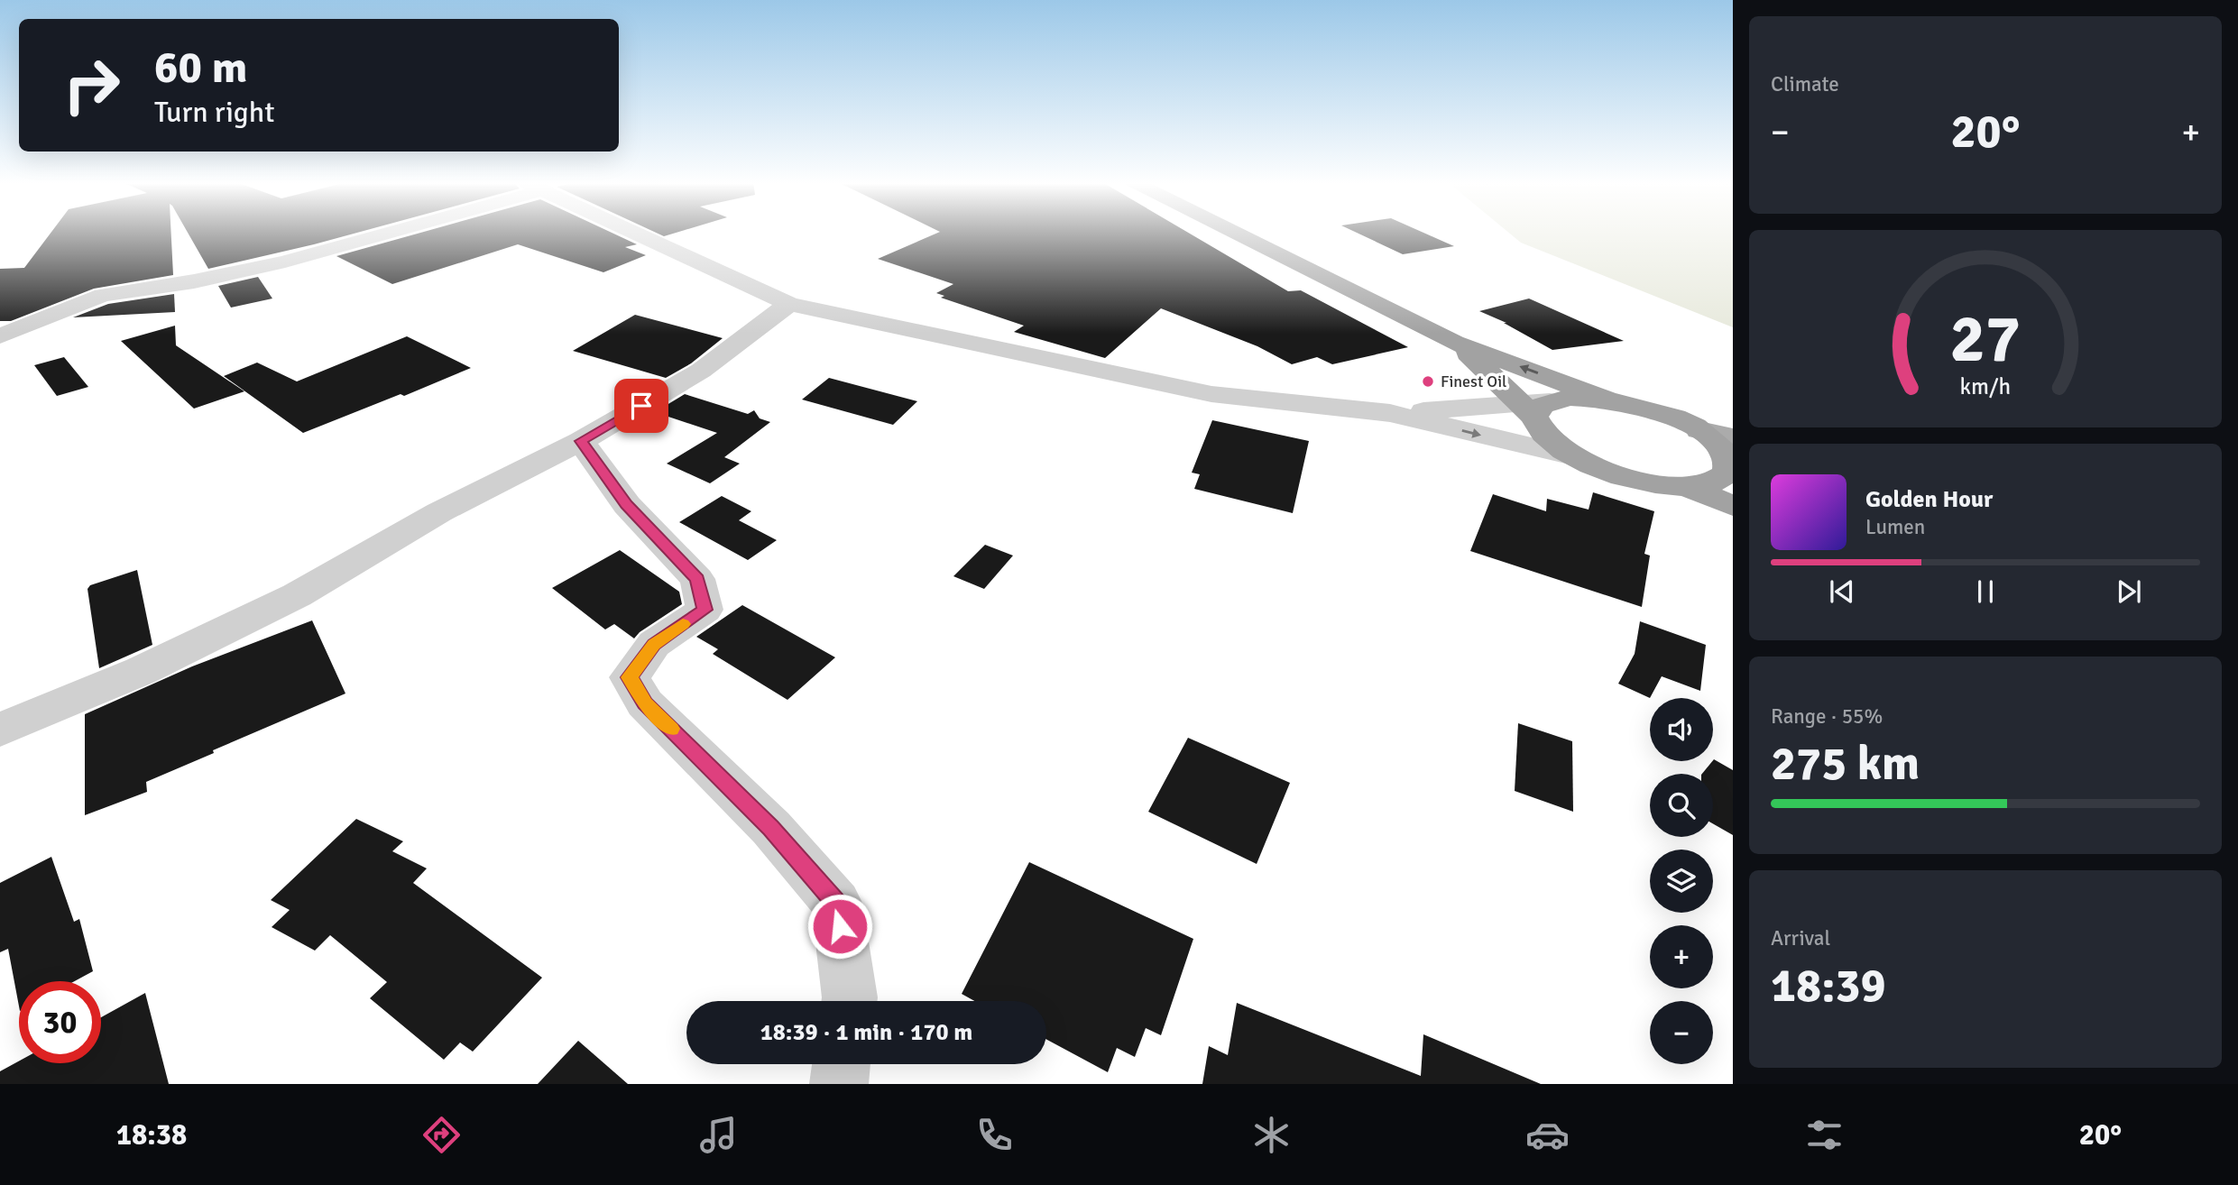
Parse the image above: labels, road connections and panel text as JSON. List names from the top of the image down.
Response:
{
  "places": ["Finest Oil"],
  "page": {
    "tile": [
      "Climate",
      ["Range · 55%", "275 km"],
      ["Arrival", "18:39"]
    ],
    "turn": ["60 m", "Turn right"],
    "heat": ["−", "20°", "+"],
    "song": ["Golden Hour", "Lumen"],
    "map_buttons": ["+", "−"],
    "limit": "30",
    "trip": "18:39 · 1 min · 170 m",
    "tabs": ["18:38", "20°"],
    "gauge": ["27", "km/h"]
  }
}
